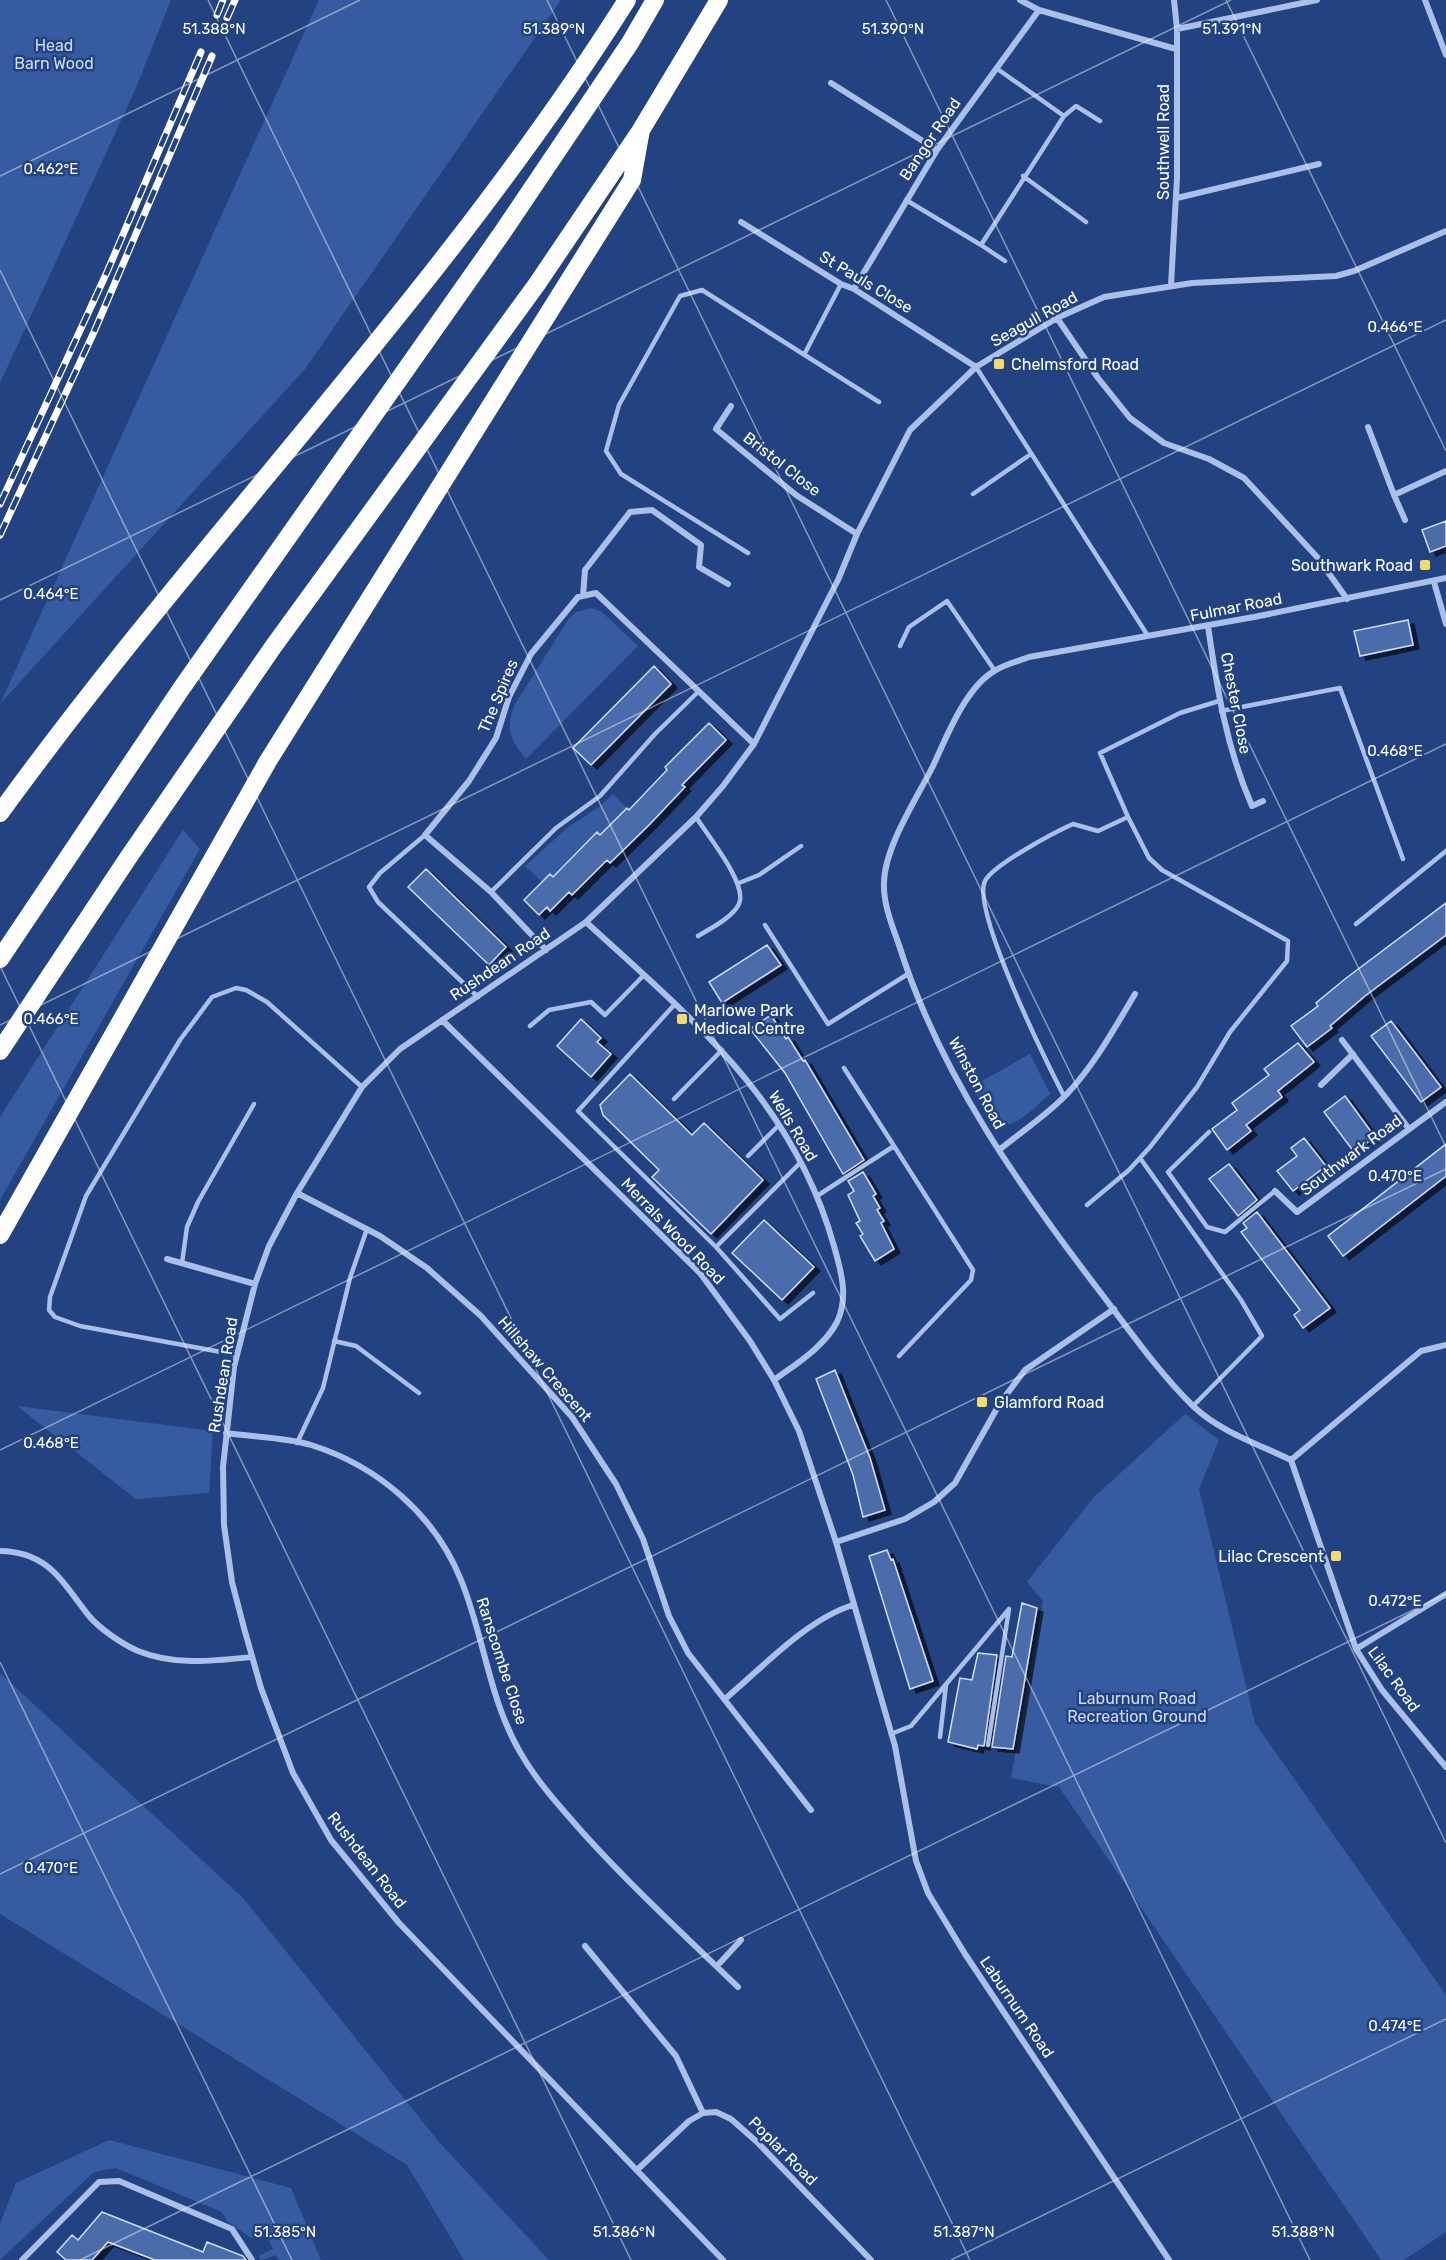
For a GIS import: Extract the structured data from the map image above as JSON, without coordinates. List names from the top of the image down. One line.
{"streets":{"street":["Bangor Road","Southwell Road","St Pauls Close","Seagull Road","Bristol Close","Fulmar Road","The Spires","Chester Close","Rushdean Road","Winston Road","Wells Road","Southwark Road","Merrals Wood Road","Hillshaw Crescent","Ranscombe Close","Lilac Road","Laburnum Road","Poplar Road"]},"crossings":[["Bangor Road","St Pauls Close"],["Southwell Road","Seagull Road"],["St Pauls Close","Seagull Road"],["Seagull Road","Bristol Close"],["Seagull Road","Rushdean Road"],["Fulmar Road","Chester Close"],["Fulmar Road","Winston Road"],["Rushdean Road","Wells Road"],["Rushdean Road","Merrals Wood Road"],["Rushdean Road","Hillshaw Crescent"],["Rushdean Road","Ranscombe Close"],["Winston Road","Lilac Road"],["Wells Road","Merrals Wood Road"],["Merrals Wood Road","Laburnum Road"]],"parks":["Head Barn Wood","Laburnum Road Recreation Ground"],"places":{"transit":["Chelmsford Road","Southwark Road","Marlowe Park Medical Centre","Glamford Road","Lilac Crescent"]},"coordinates":["51.388°N","51.389°N","51.390°N","51.391°N","0.462°E","0.466°E","0.464°E","0.468°E","0.470°E","0.472°E","0.474°E","51.385°N","51.386°N","51.387°N"]}
